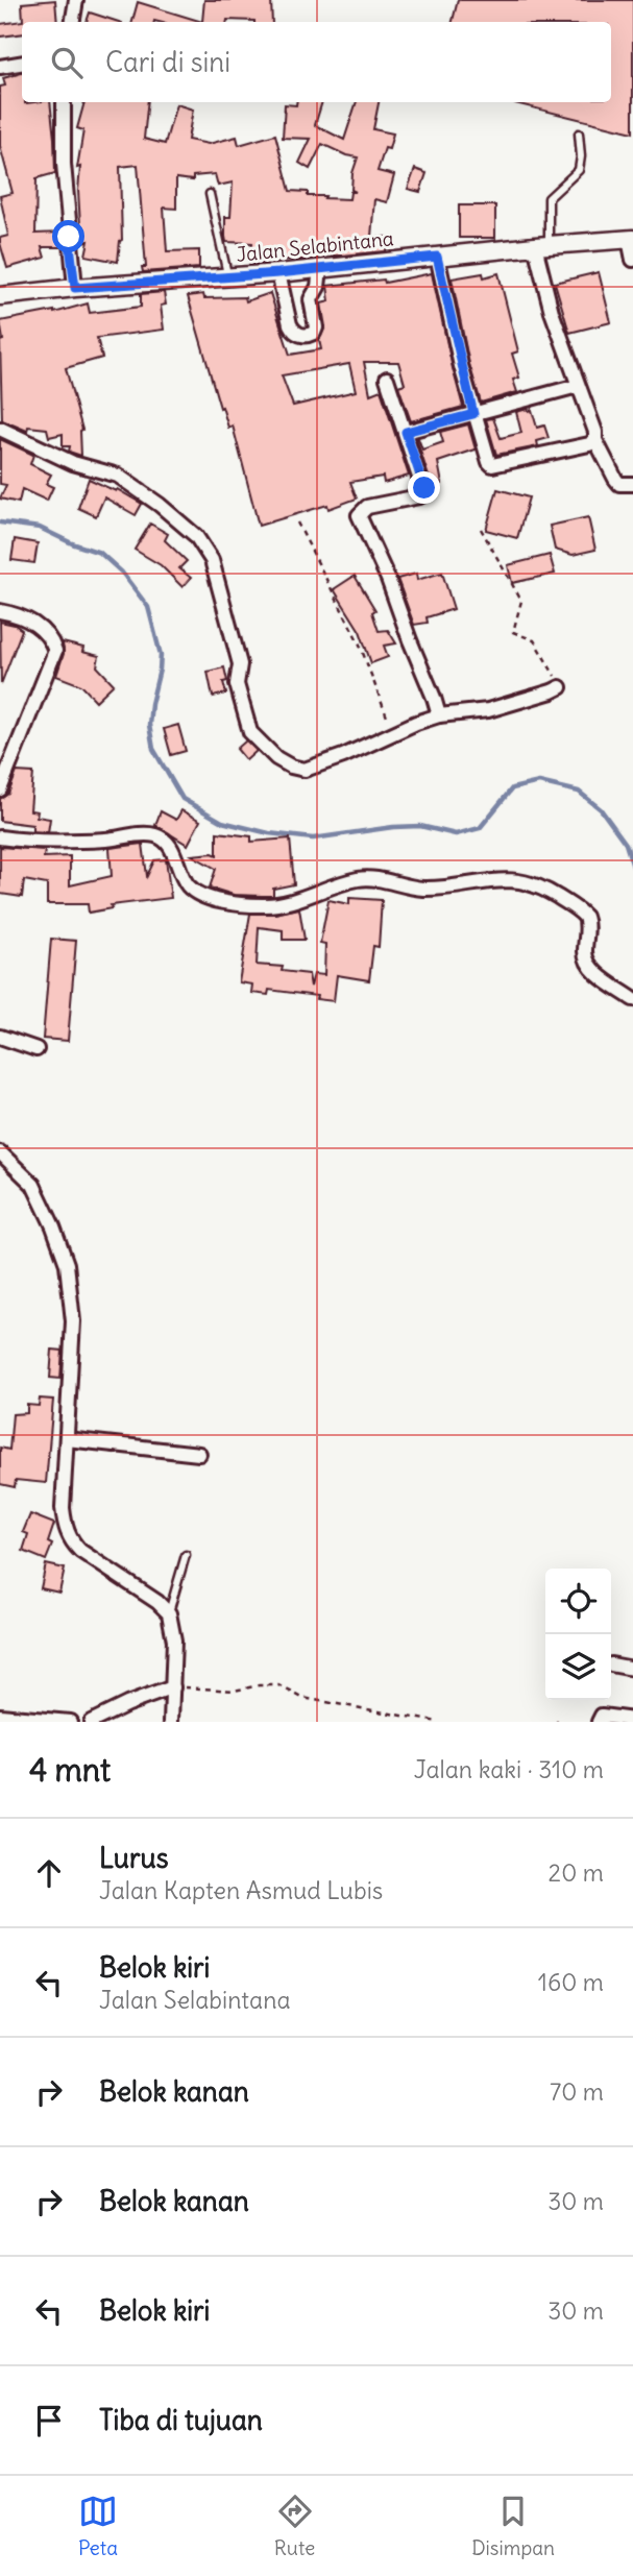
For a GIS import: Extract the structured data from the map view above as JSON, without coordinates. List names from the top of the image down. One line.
{"streets":{"street":["Jalan Selabintana"]},"page":{"search":"Cari di sini","heading":["4 mnt","Jalan kaki · 310 m"],"list":[["Lurus","Jalan Kapten Asmud Lubis","20 m"],["Belok kiri","Jalan Selabintana","160 m"],["Belok kanan","70 m"],["Belok kanan","30 m"],["Belok kiri","30 m"],"Tiba di tujuan"],"nav":["Peta","Rute","Disimpan"]}}
